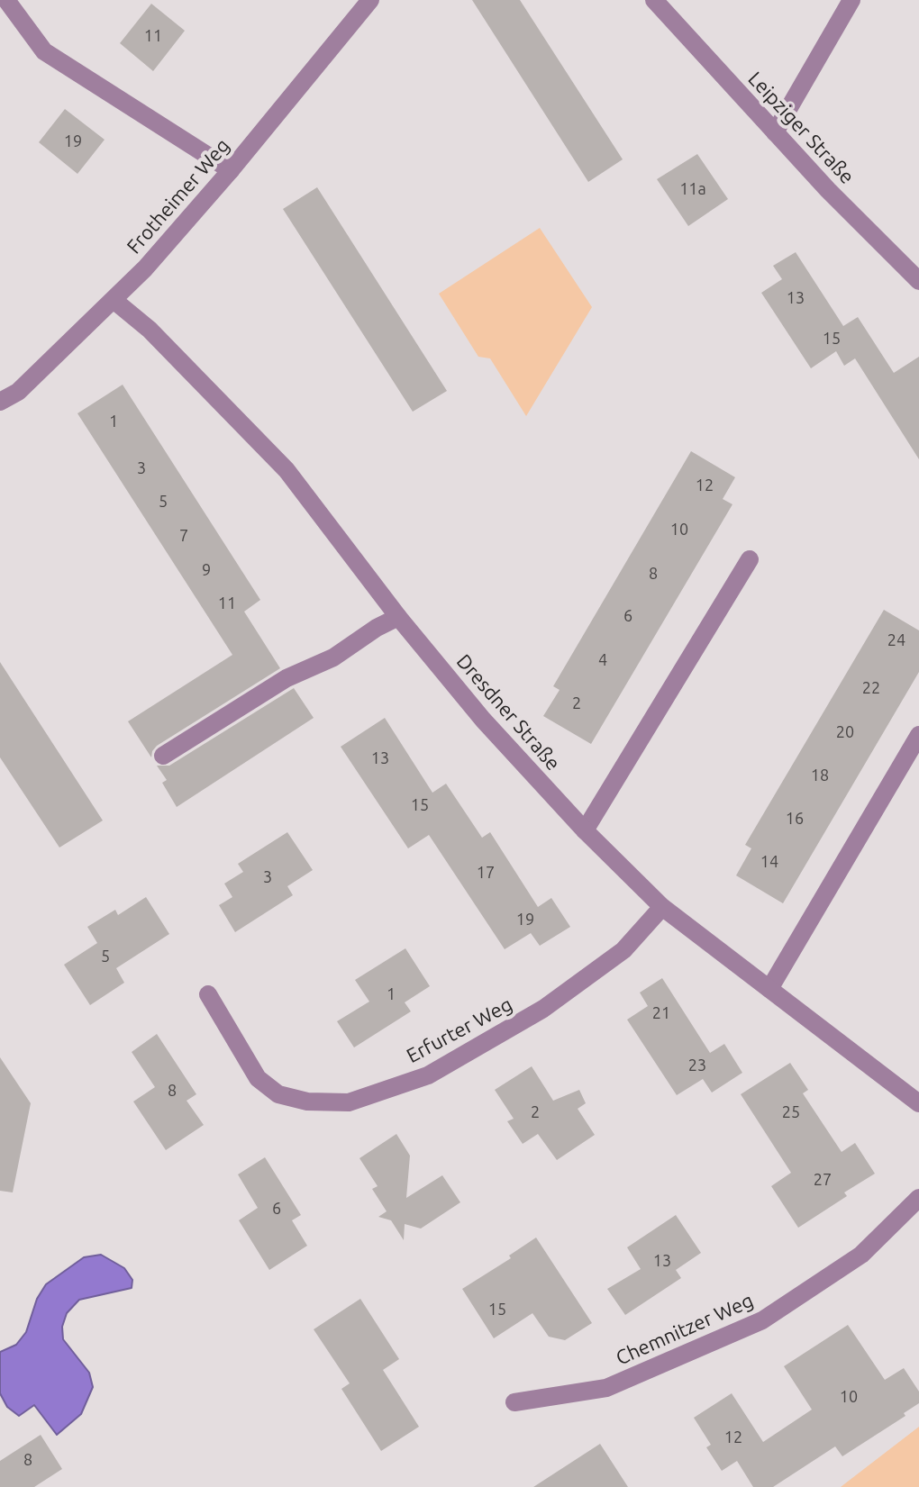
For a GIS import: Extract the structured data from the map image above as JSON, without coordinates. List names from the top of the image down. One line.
{"streets":{"street":["Leipziger Straße","Frotheimer Weg","Dresdner Straße","Erfurter Weg","Chemnitzer Weg"]},"crossings":[["Frotheimer Weg","Dresdner Straße"],["Dresdner Straße","Erfurter Weg"]],"house_numbers":["11","19","11a","13","15","1","3","12","5","10","7","9","8","11","6","24","4","22","2","20","13","18","15","16","14","17","3","19","5","1","21","23","8","2","25","27","6","13","15","10","12","8"]}
